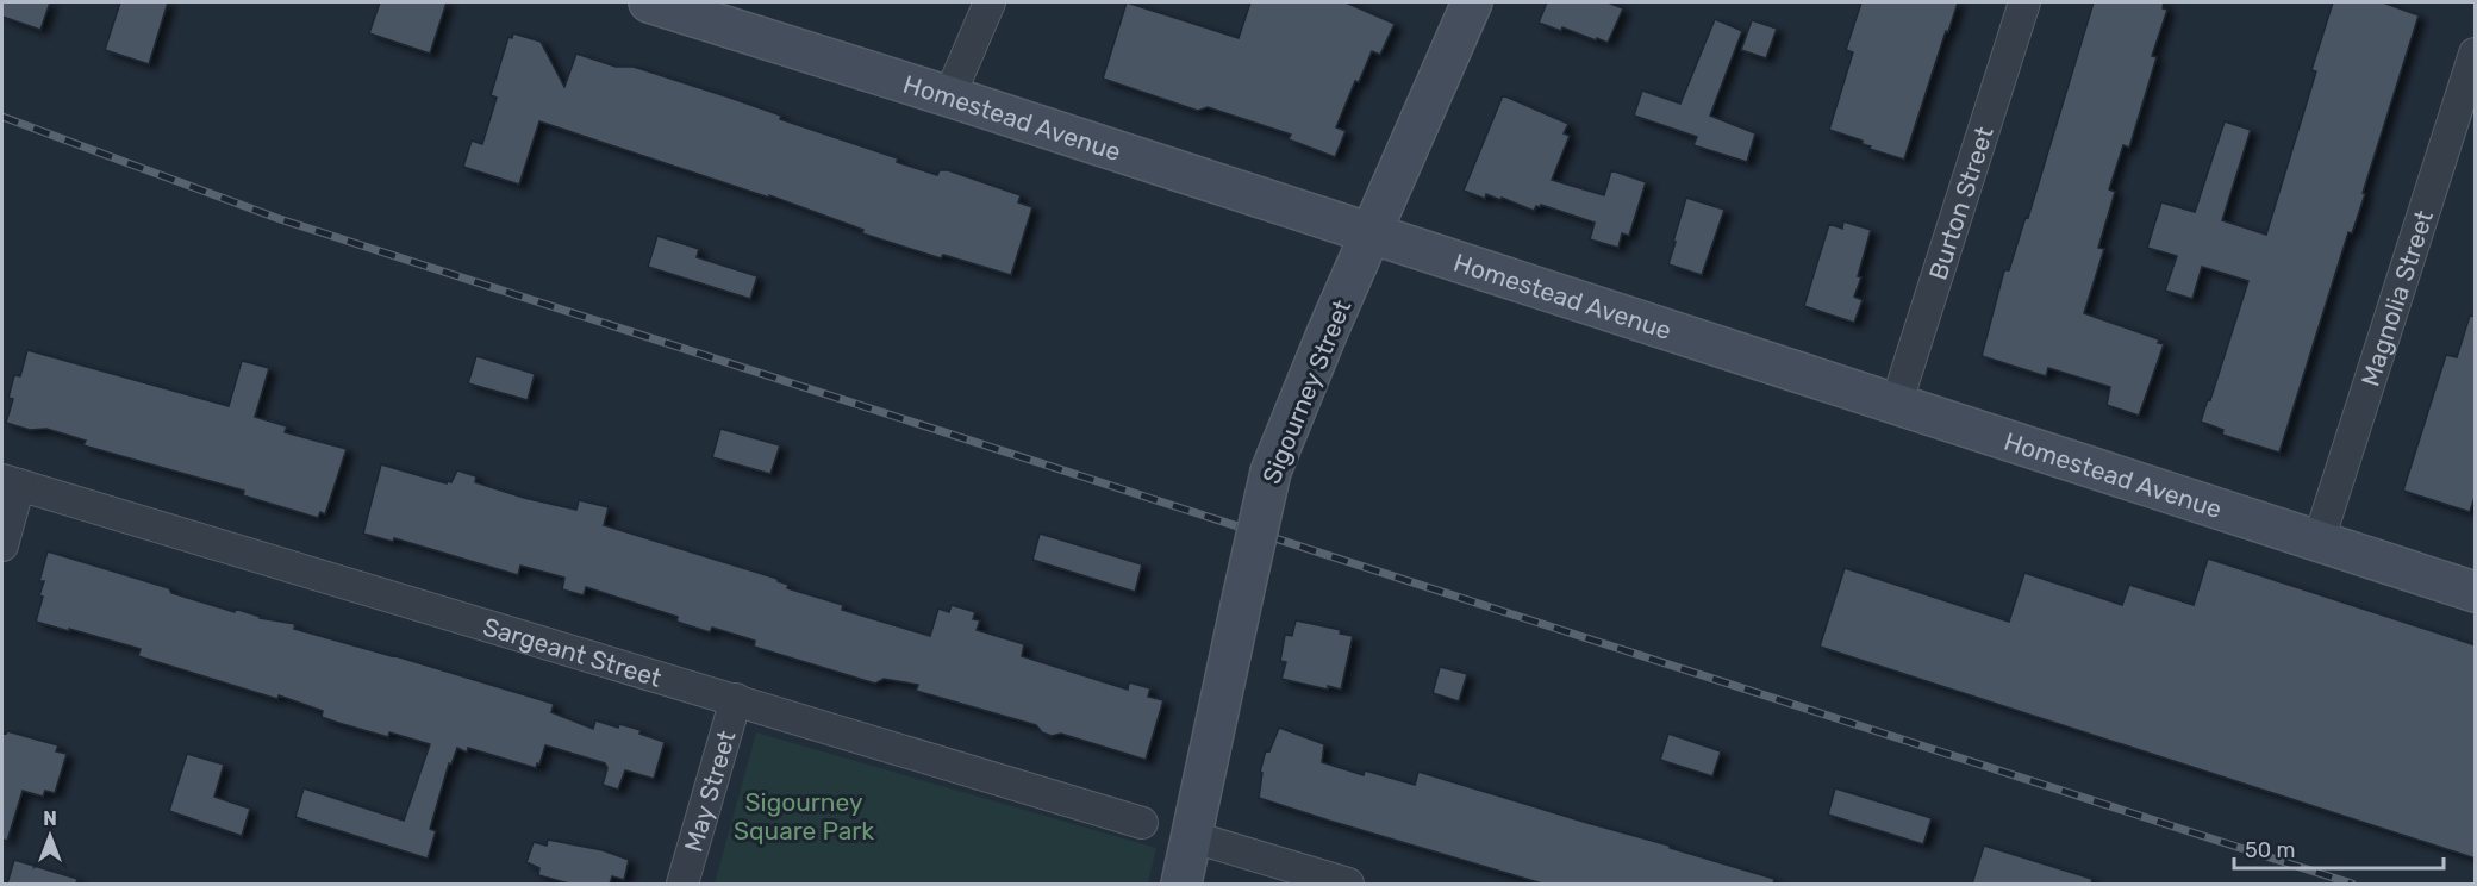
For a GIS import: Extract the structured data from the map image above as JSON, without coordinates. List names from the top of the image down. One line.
{"streets":{"main road":["Homestead Avenue","Sigourney Street"],"street":["Burton Street","Magnolia Street","Sargeant Street","May Street"]},"crossings":[["Homestead Avenue","Burton Street"],["Homestead Avenue","Magnolia Street"],["Homestead Avenue","Sigourney Street"],["Sargeant Street","May Street"]],"parks":["Sigourney Square Park"],"scale_bar":"50 m","north":"top"}
